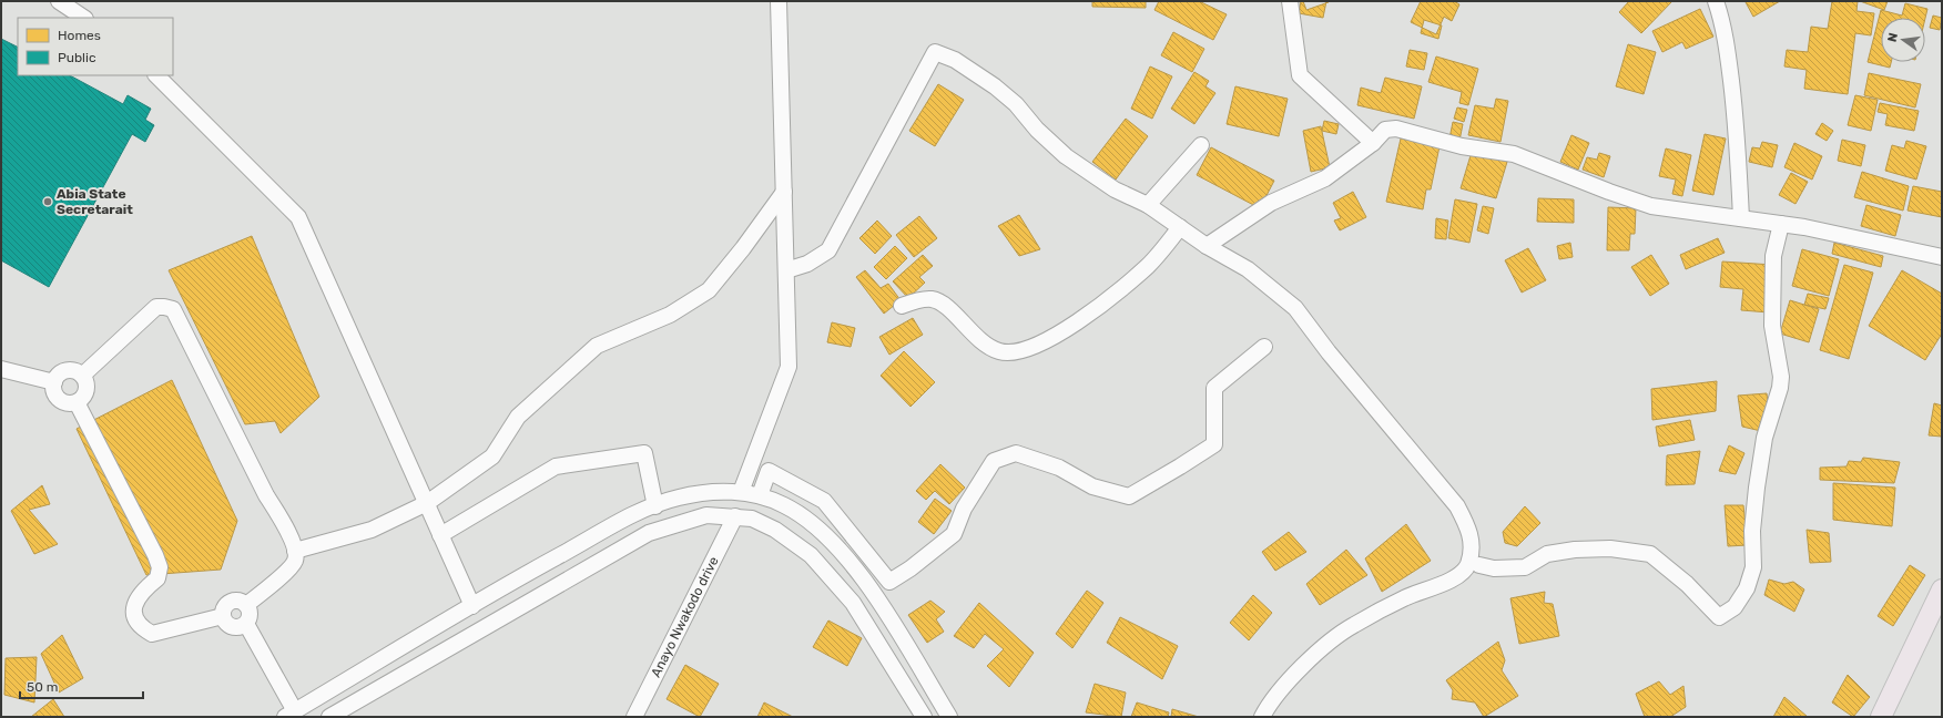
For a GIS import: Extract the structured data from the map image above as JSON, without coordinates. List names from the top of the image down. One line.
{"streets":{"street":["Anayo Nwakodo drive"]},"places":["Abia State Secretarait"],"legend":["Homes","Public"],"scale_bar":"50 m","north":"left"}
